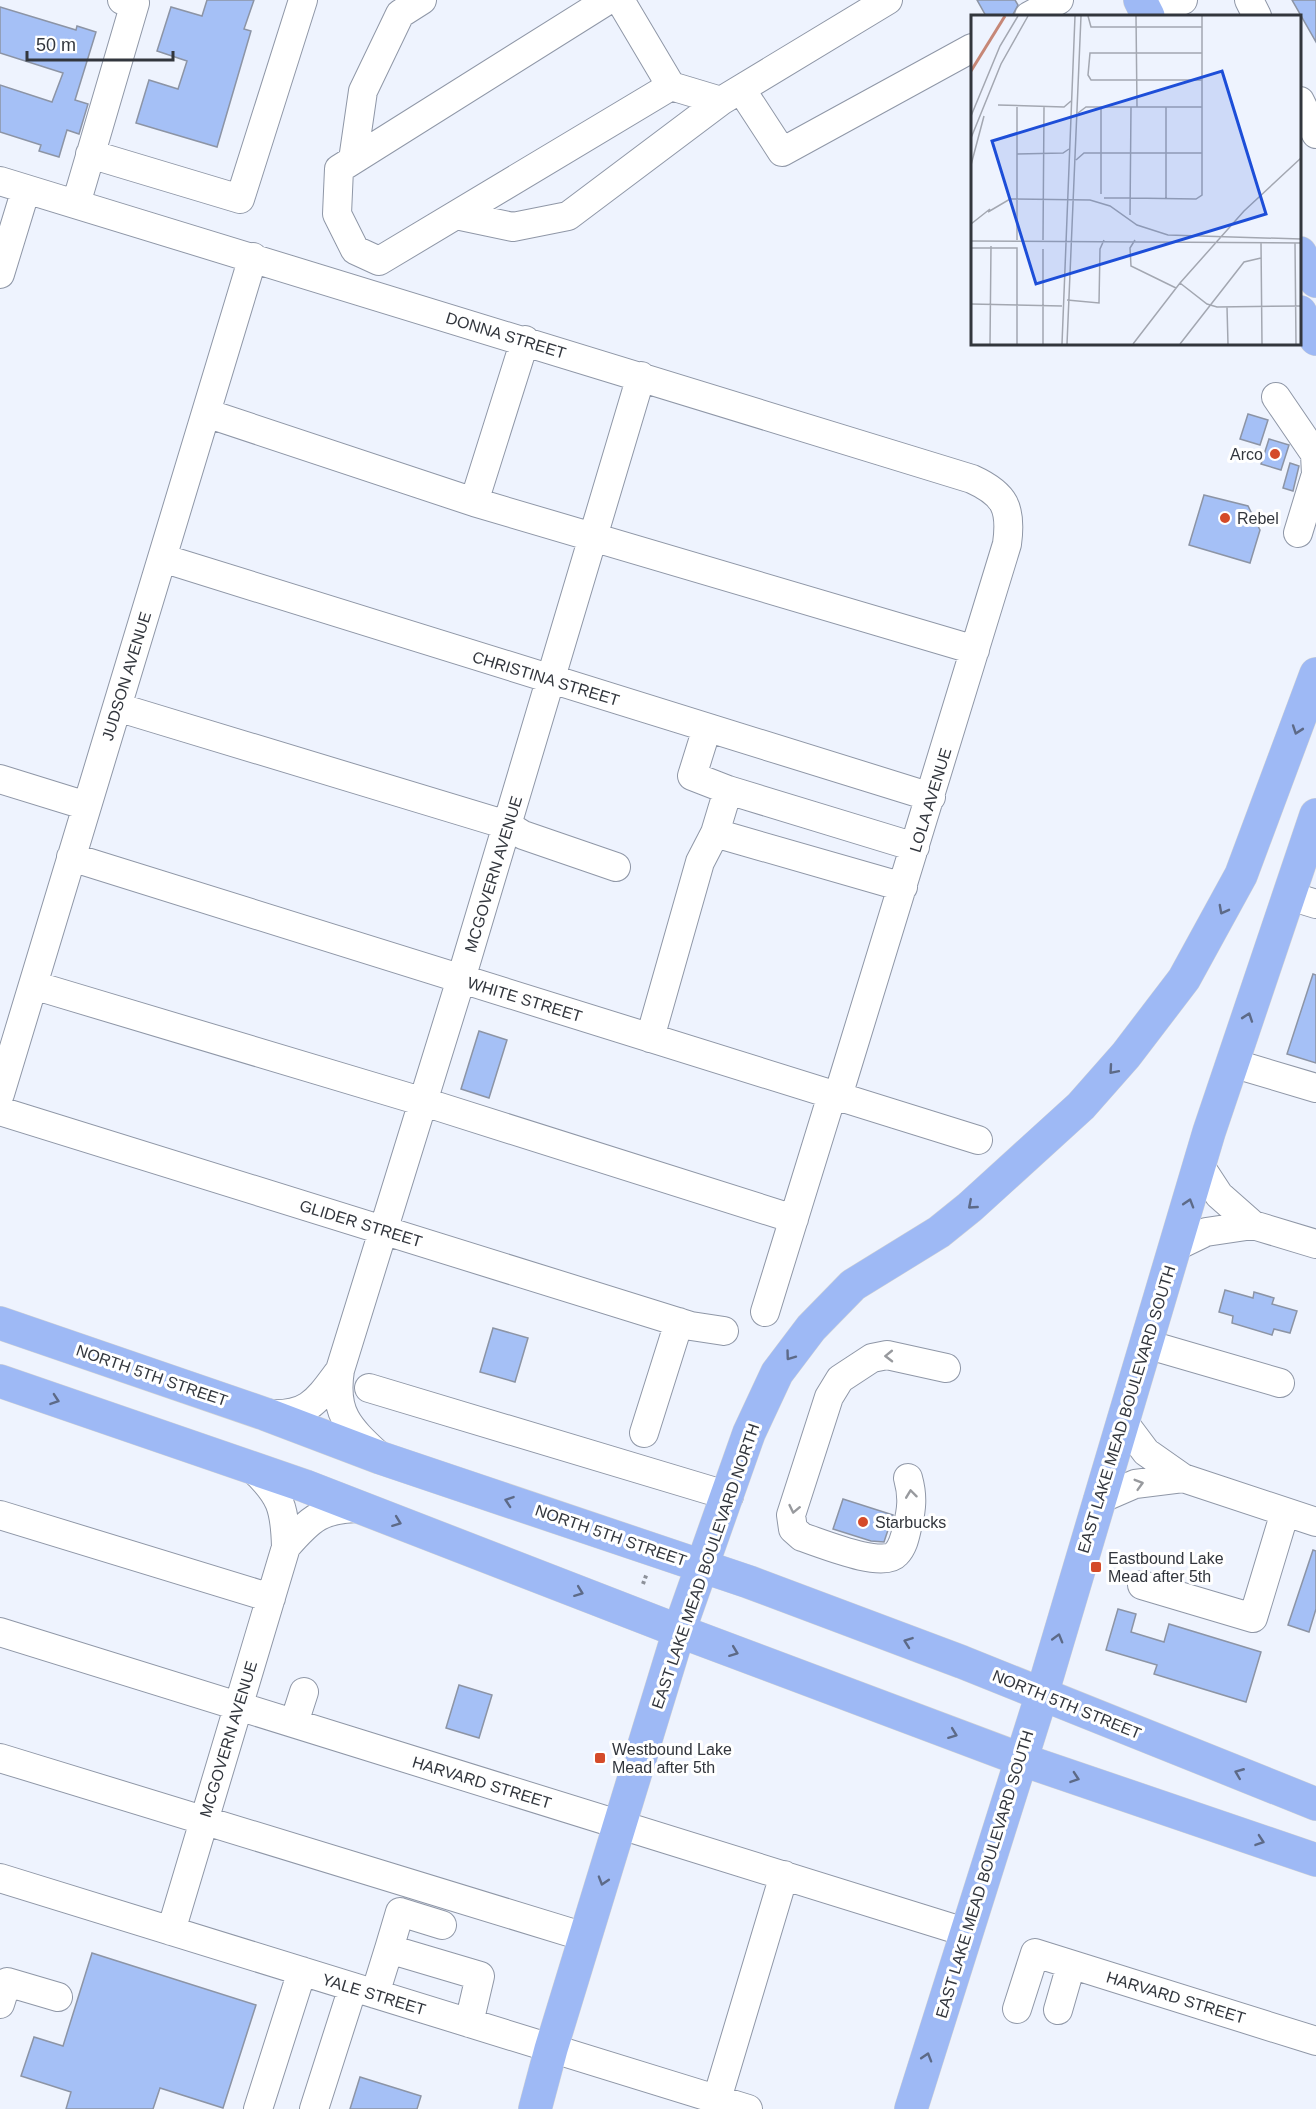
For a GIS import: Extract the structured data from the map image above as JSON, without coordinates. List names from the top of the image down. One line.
{"streets":{"main road":["NORTH 5TH STREET","EAST LAKE MEAD BOULEVARD SOUTH","EAST LAKE MEAD BOULEVARD NORTH"],"street":["DONNA STREET","JUDSON AVENUE","CHRISTINA STREET","LOLA AVENUE","MCGOVERN AVENUE","WHITE STREET","GLIDER STREET","HARVARD STREET","YALE STREET"]},"crossings":[["DONNA STREET","JUDSON AVENUE"],["DONNA STREET","LOLA AVENUE"],["DONNA STREET","MCGOVERN AVENUE"],["JUDSON AVENUE","CHRISTINA STREET"],["JUDSON AVENUE","WHITE STREET"],["CHRISTINA STREET","LOLA AVENUE"],["CHRISTINA STREET","MCGOVERN AVENUE"],["LOLA AVENUE","WHITE STREET"],["MCGOVERN AVENUE","WHITE STREET"],["MCGOVERN AVENUE","GLIDER STREET"],["MCGOVERN AVENUE","NORTH 5TH STREET"],["MCGOVERN AVENUE","HARVARD STREET"],["MCGOVERN AVENUE","YALE STREET"],["NORTH 5TH STREET","EAST LAKE MEAD BOULEVARD SOUTH"],["NORTH 5TH STREET","EAST LAKE MEAD BOULEVARD NORTH"],["EAST LAKE MEAD BOULEVARD SOUTH","HARVARD STREET"],["EAST LAKE MEAD BOULEVARD NORTH","HARVARD STREET"],["EAST LAKE MEAD BOULEVARD NORTH","YALE STREET"]],"one_way":["EAST LAKE MEAD BOULEVARD SOUTH","EAST LAKE MEAD BOULEVARD NORTH"],"places":{"other":["Arco","Rebel","Starbucks"],"transit":["Eastbound Lake Mead after 5th","Westbound Lake Mead after 5th"]},"scale_bar":"50 m"}
